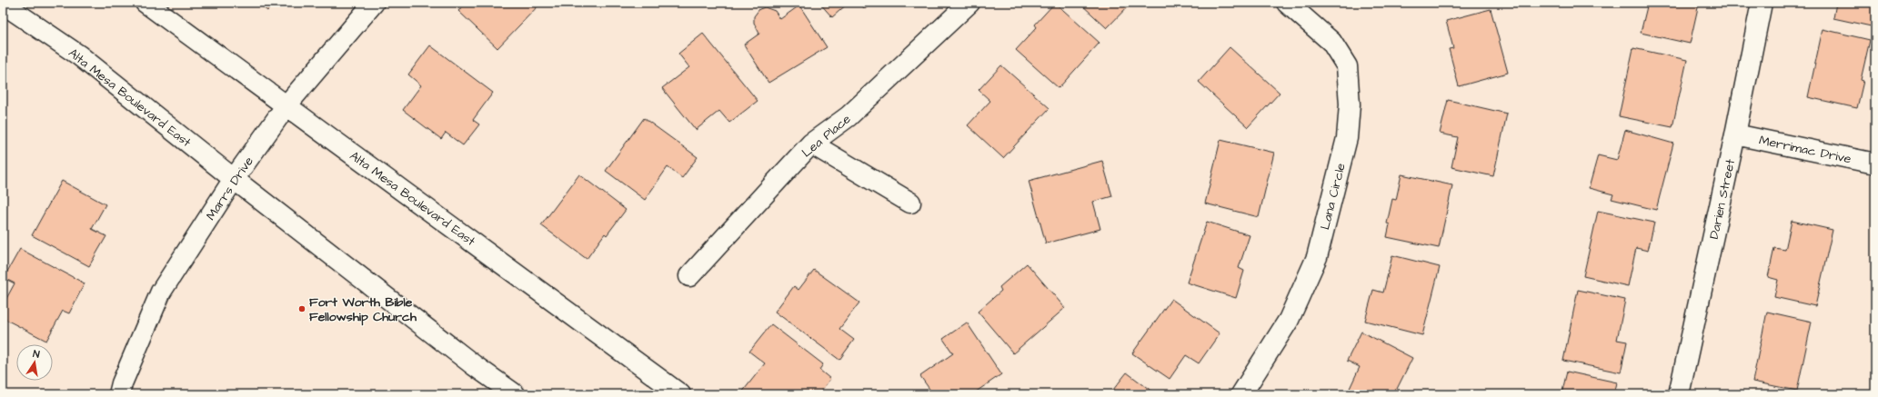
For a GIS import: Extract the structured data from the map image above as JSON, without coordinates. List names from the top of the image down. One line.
{"streets":{"street":["Alta Mesa Boulevard East","Lea Place","Merrimac Drive","Marrs Drive","Lana Circle","Darien Street"]},"crossings":[["Alta Mesa Boulevard East","Marrs Drive"],["Merrimac Drive","Darien Street"]],"places":["Fort Worth Bible Fellowship Church"],"north":"top"}
